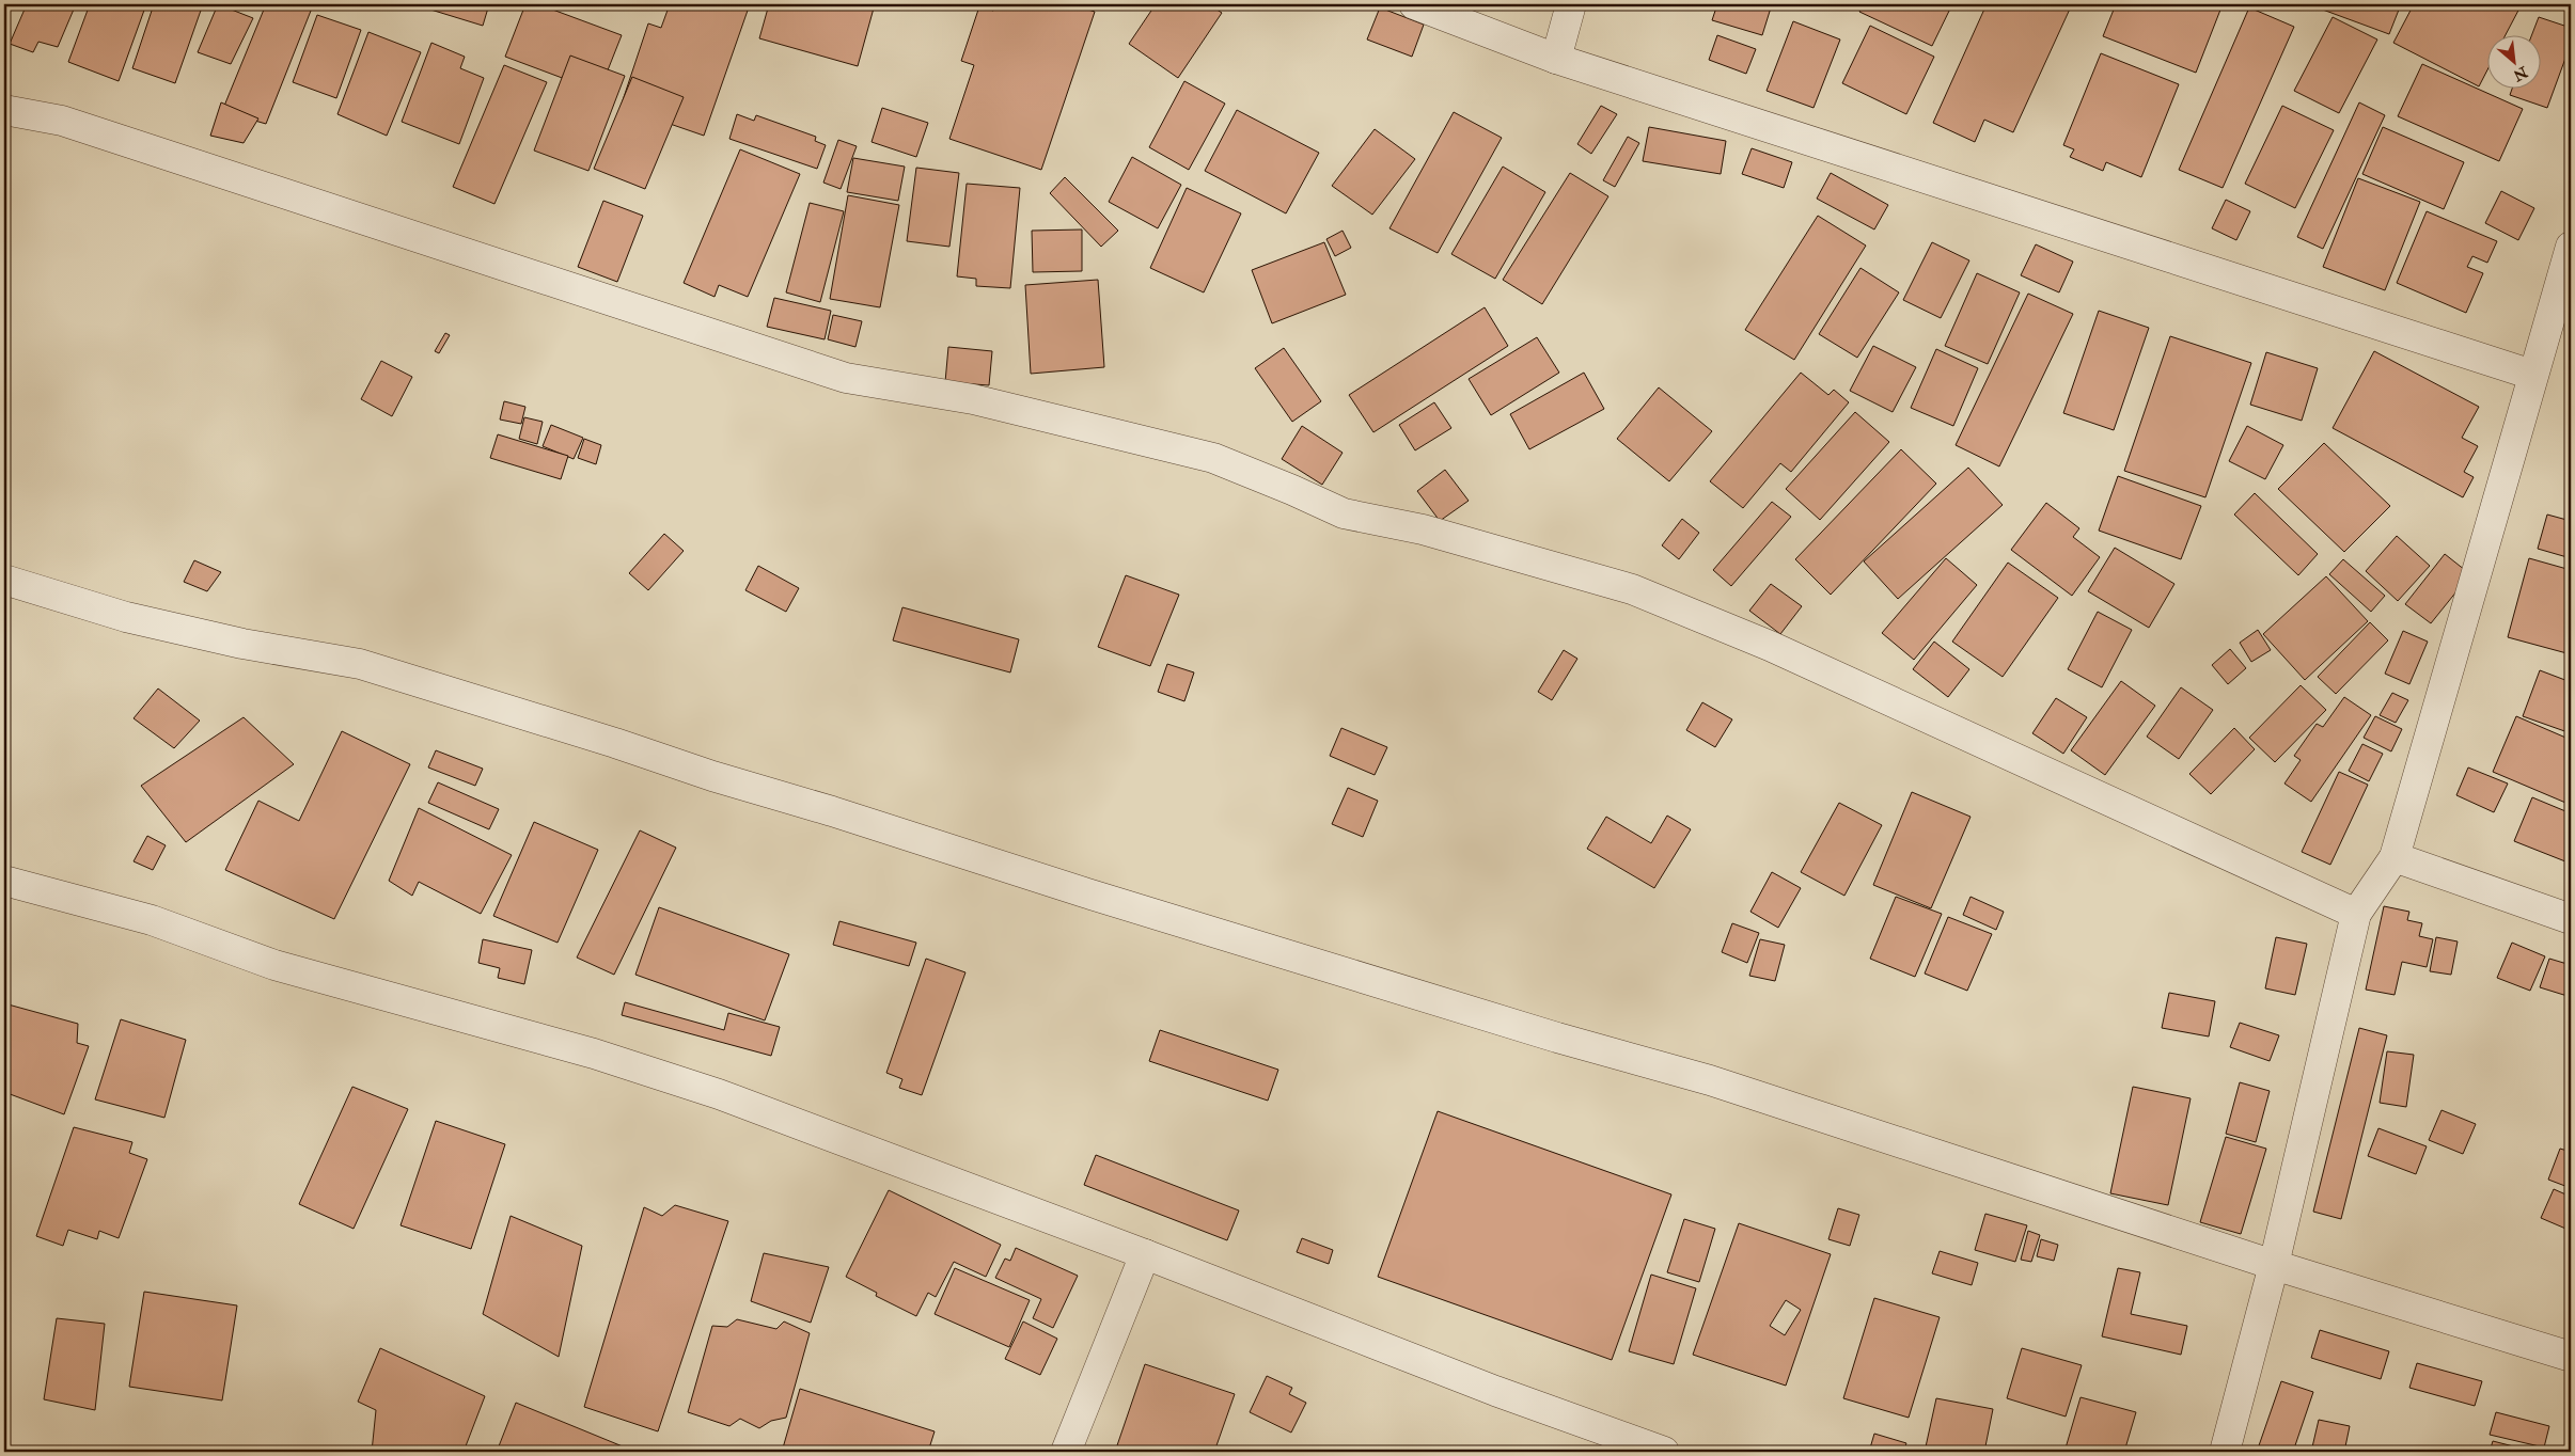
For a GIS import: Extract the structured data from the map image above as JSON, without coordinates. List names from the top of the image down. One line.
{"north":"bottom right"}
